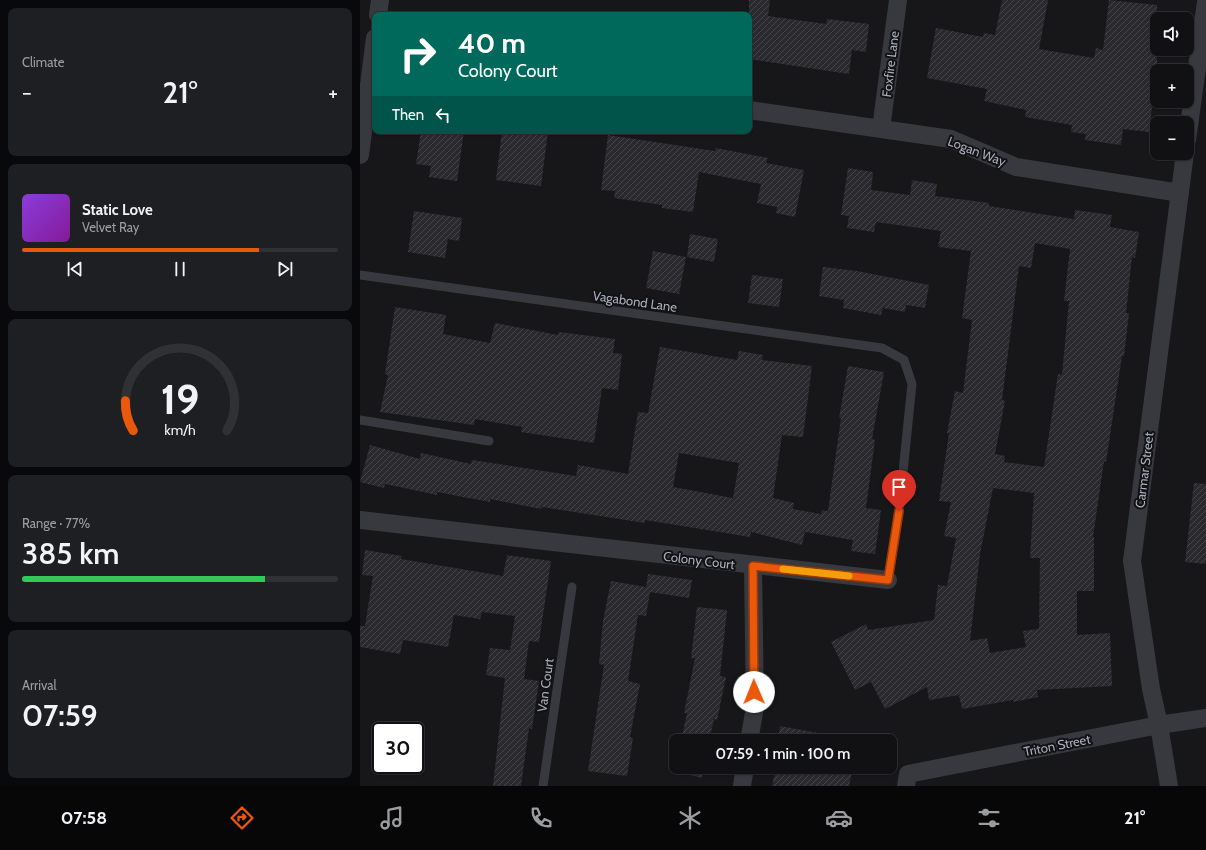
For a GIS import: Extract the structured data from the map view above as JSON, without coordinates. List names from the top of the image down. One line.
{"streets":{"street":["Foxfire Lane","Logan Way","Carmar Street","Colony Court","Triton Street"],"lane":["Vagabond Lane","Van Court"]},"crossings":[["Foxfire Lane","Logan Way"],["Logan Way","Carmar Street"],["Vagabond Lane","Colony Court"],["Carmar Street","Triton Street"]],"page":{"tile":["Climate",["Range · 77%","385 km"],["Arrival","07:59"]],"map_buttons":["+","−"],"turn":["40 m","Colony Court"],"heat":["−","21°","+"],"then":"Then","song":["Static Love","Velvet Ray"],"limit":"30","trip":"07:59 · 1 min · 100 m","tabs":["07:58","21°"],"gauge":["19","km/h"]}}
